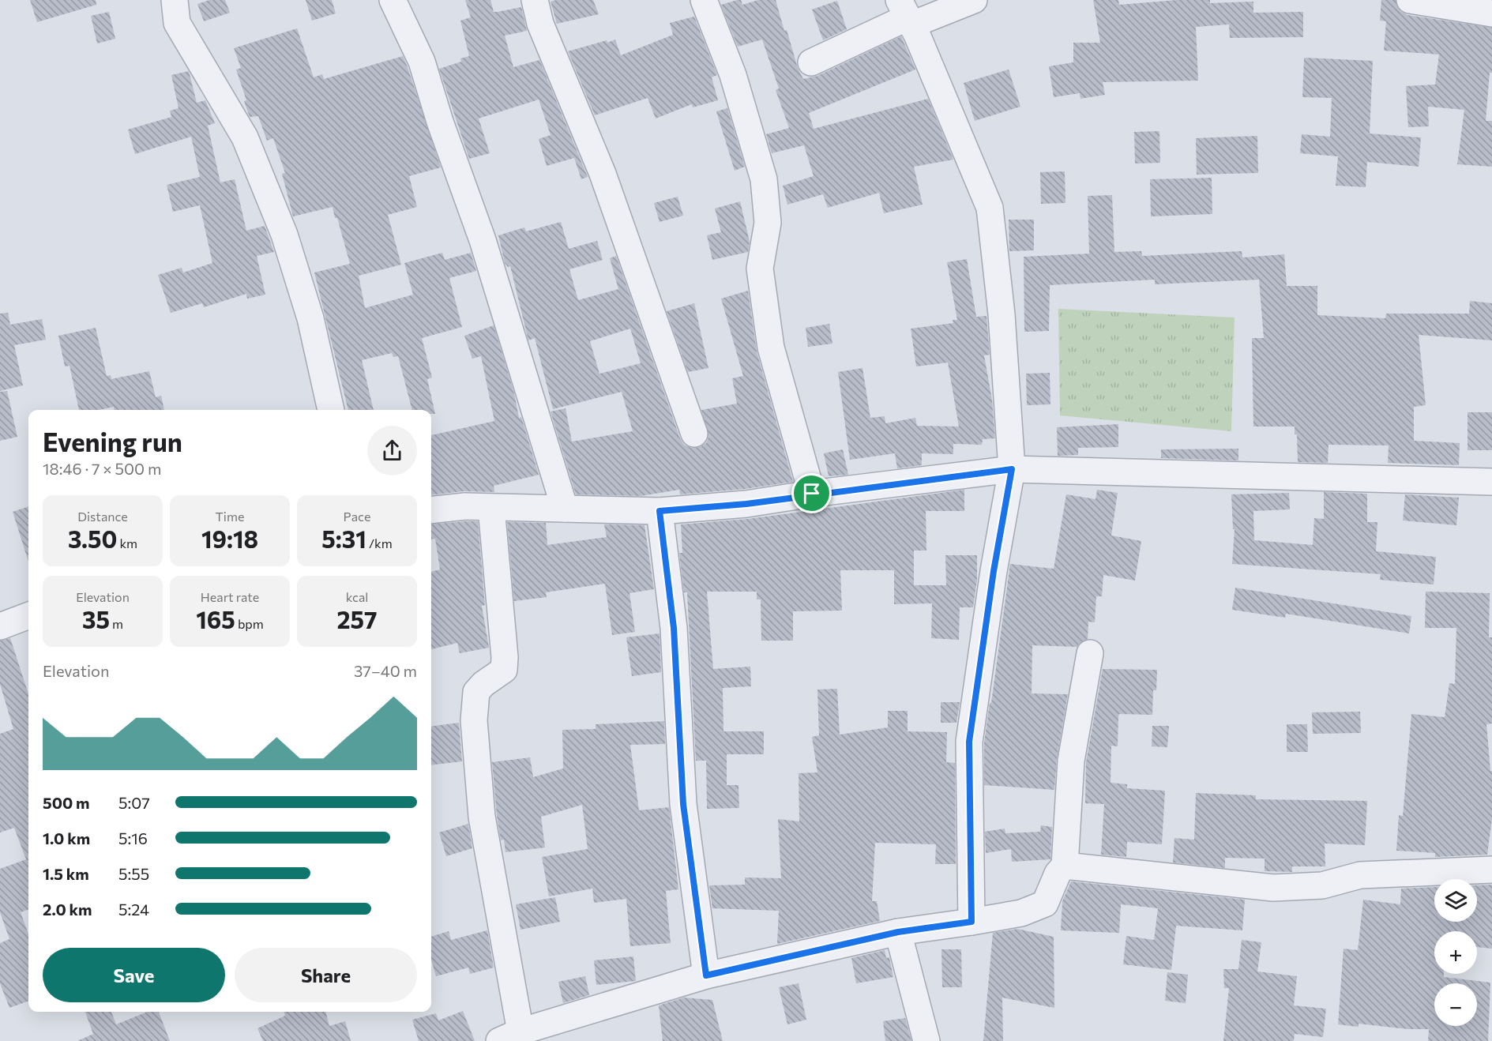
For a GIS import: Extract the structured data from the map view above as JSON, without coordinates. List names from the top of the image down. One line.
{"page":{"heading":["Evening run","18:46 · 7 × 500 m"],"stats":[["Distance","3.50 km"],["Time","19:18"],["Pace","5:31 /km"],["Elevation","35 m"],["Heart rate","165 bpm"],["kcal","257"]],"chart":["Elevation","37–40 m"],"list":[{"name":"500 m","note":"5:07"},{"name":"1.0 km","note":"5:16"},{"name":"1.5 km","note":"5:55"},{"name":"2.0 km","note":"5:24"}],"map_buttons":["+","−"],"buttons":["Save","Share"]}}
